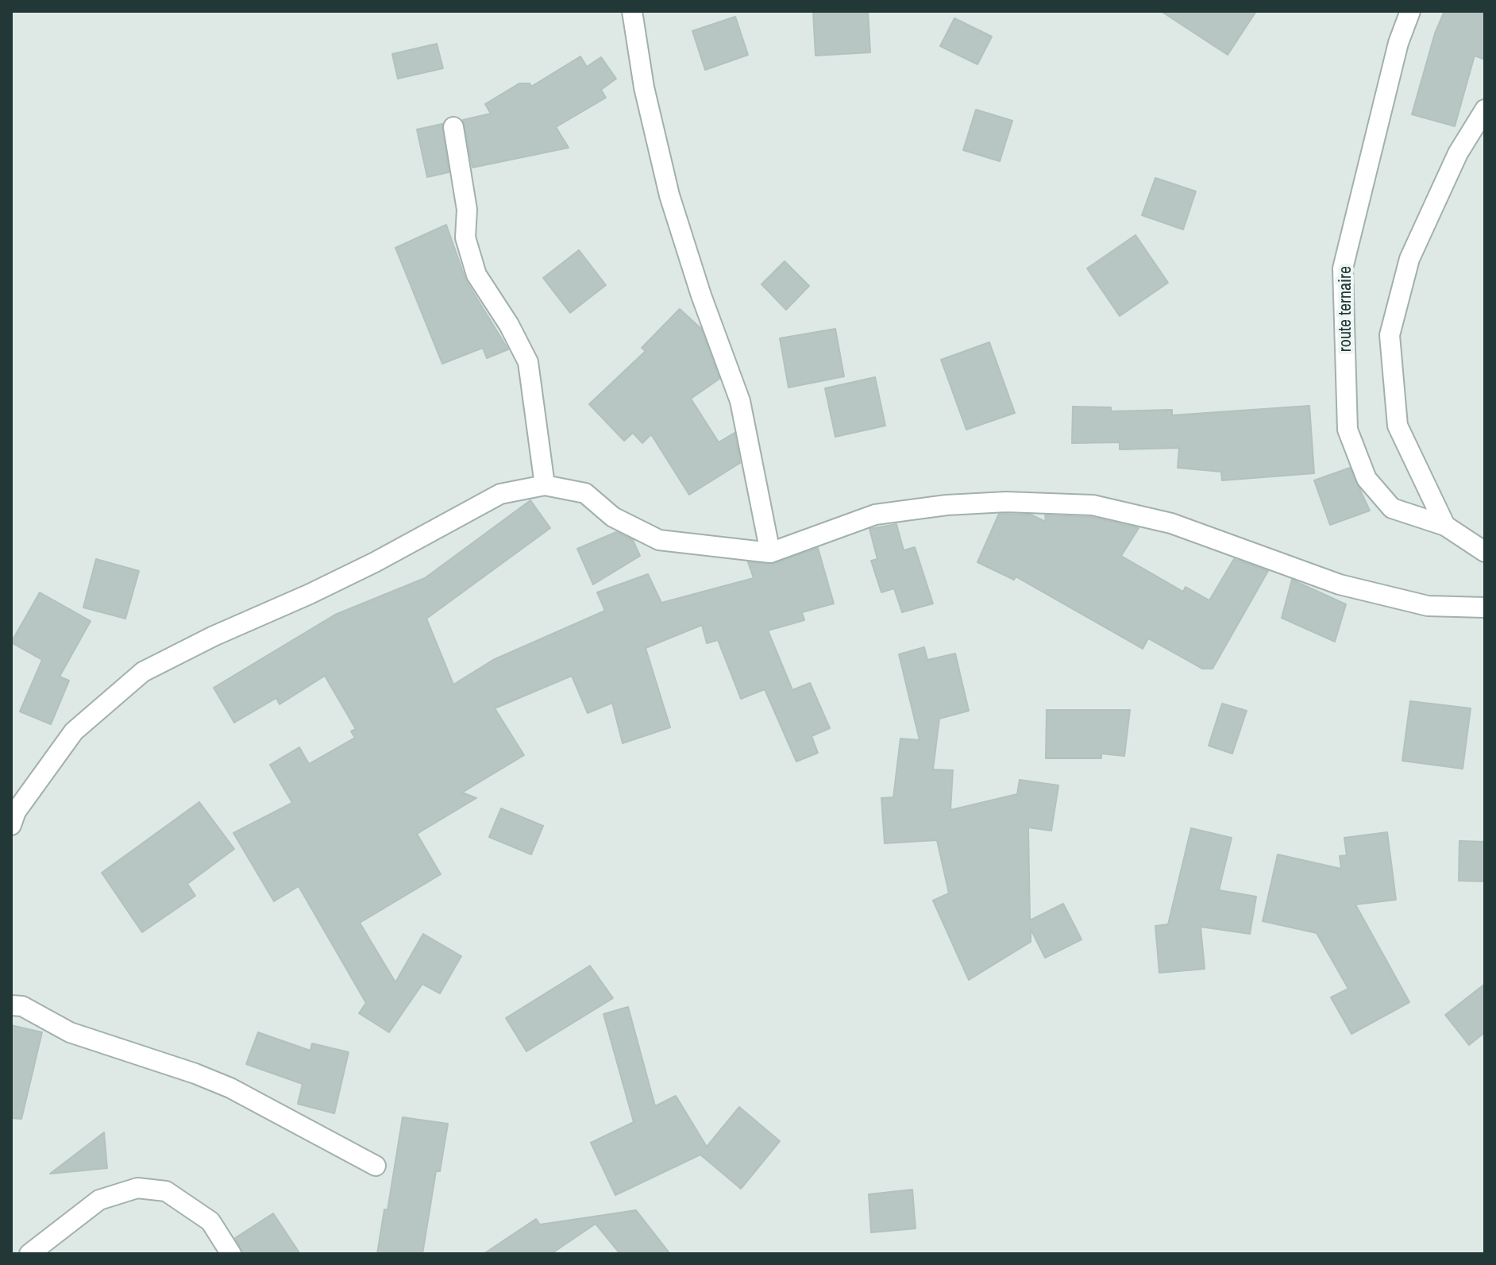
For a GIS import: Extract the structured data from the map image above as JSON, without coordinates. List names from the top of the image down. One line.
{"streets":{"street":["route ternaire"]}}
